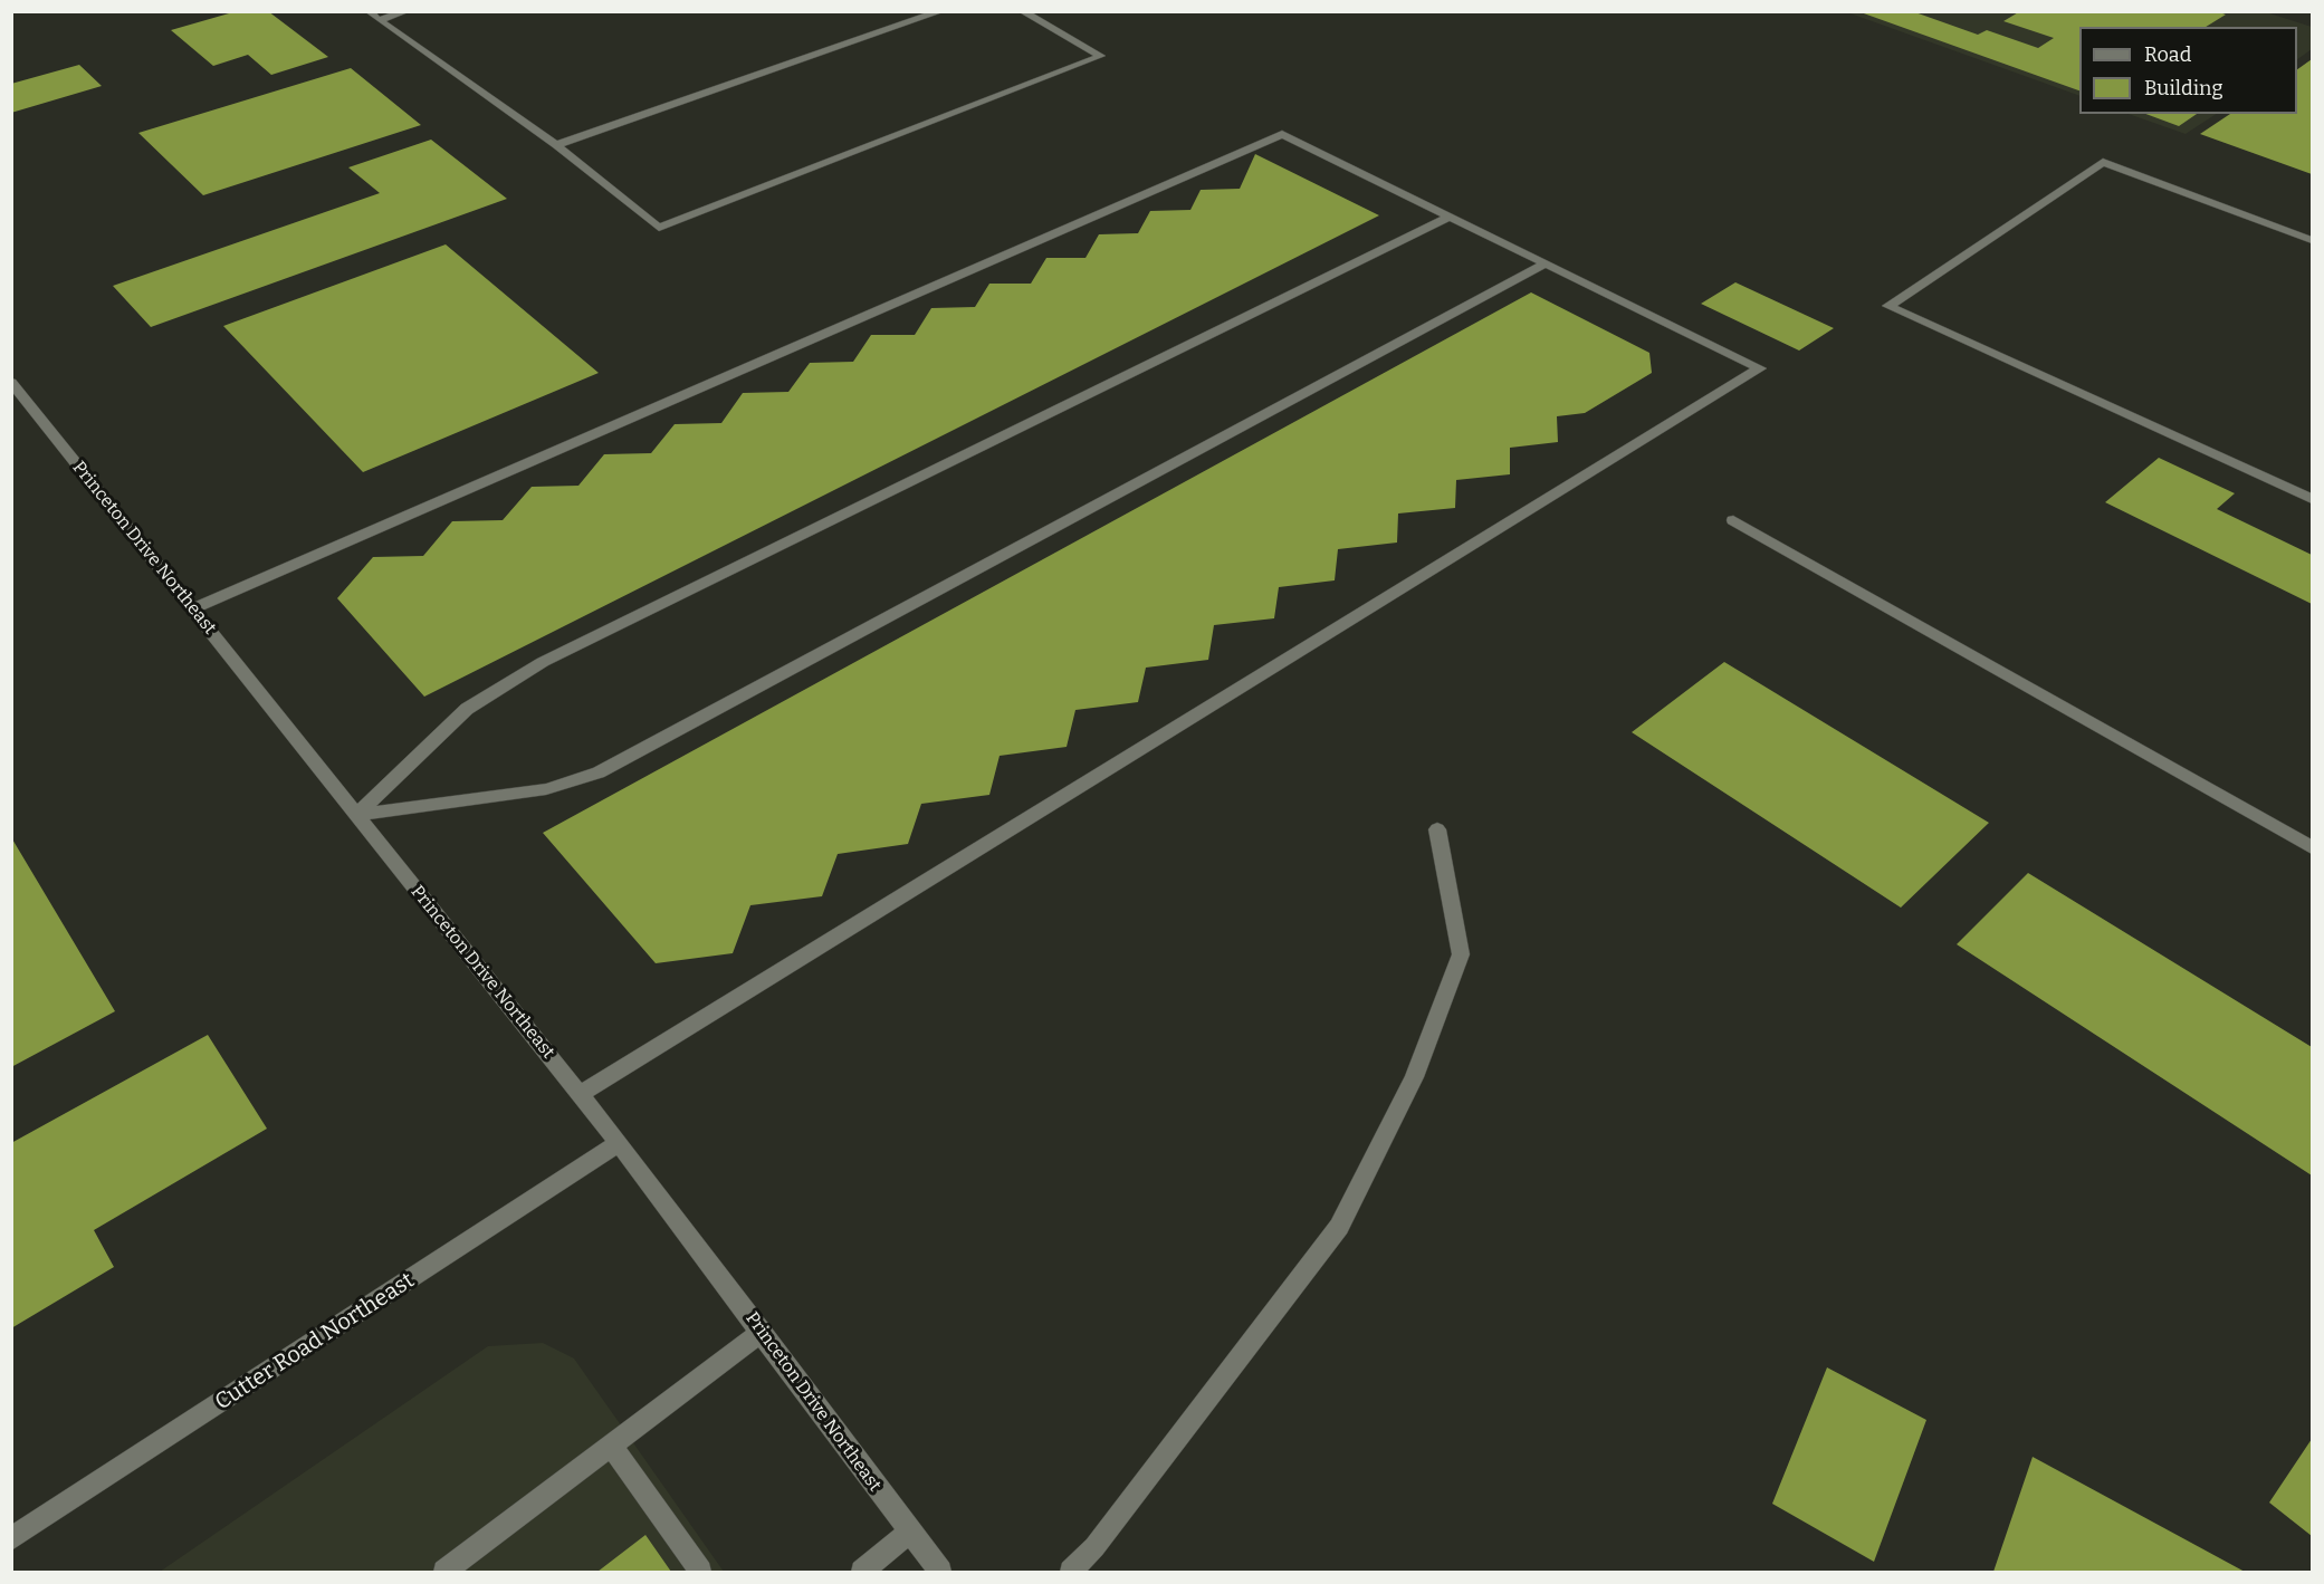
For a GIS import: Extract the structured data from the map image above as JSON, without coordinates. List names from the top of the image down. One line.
{"streets":{"street":["Princeton Drive Northeast","Cutter Road Northeast"]},"crossings":[["Princeton Drive Northeast","Cutter Road Northeast"]],"legend":["Road","Building"]}
